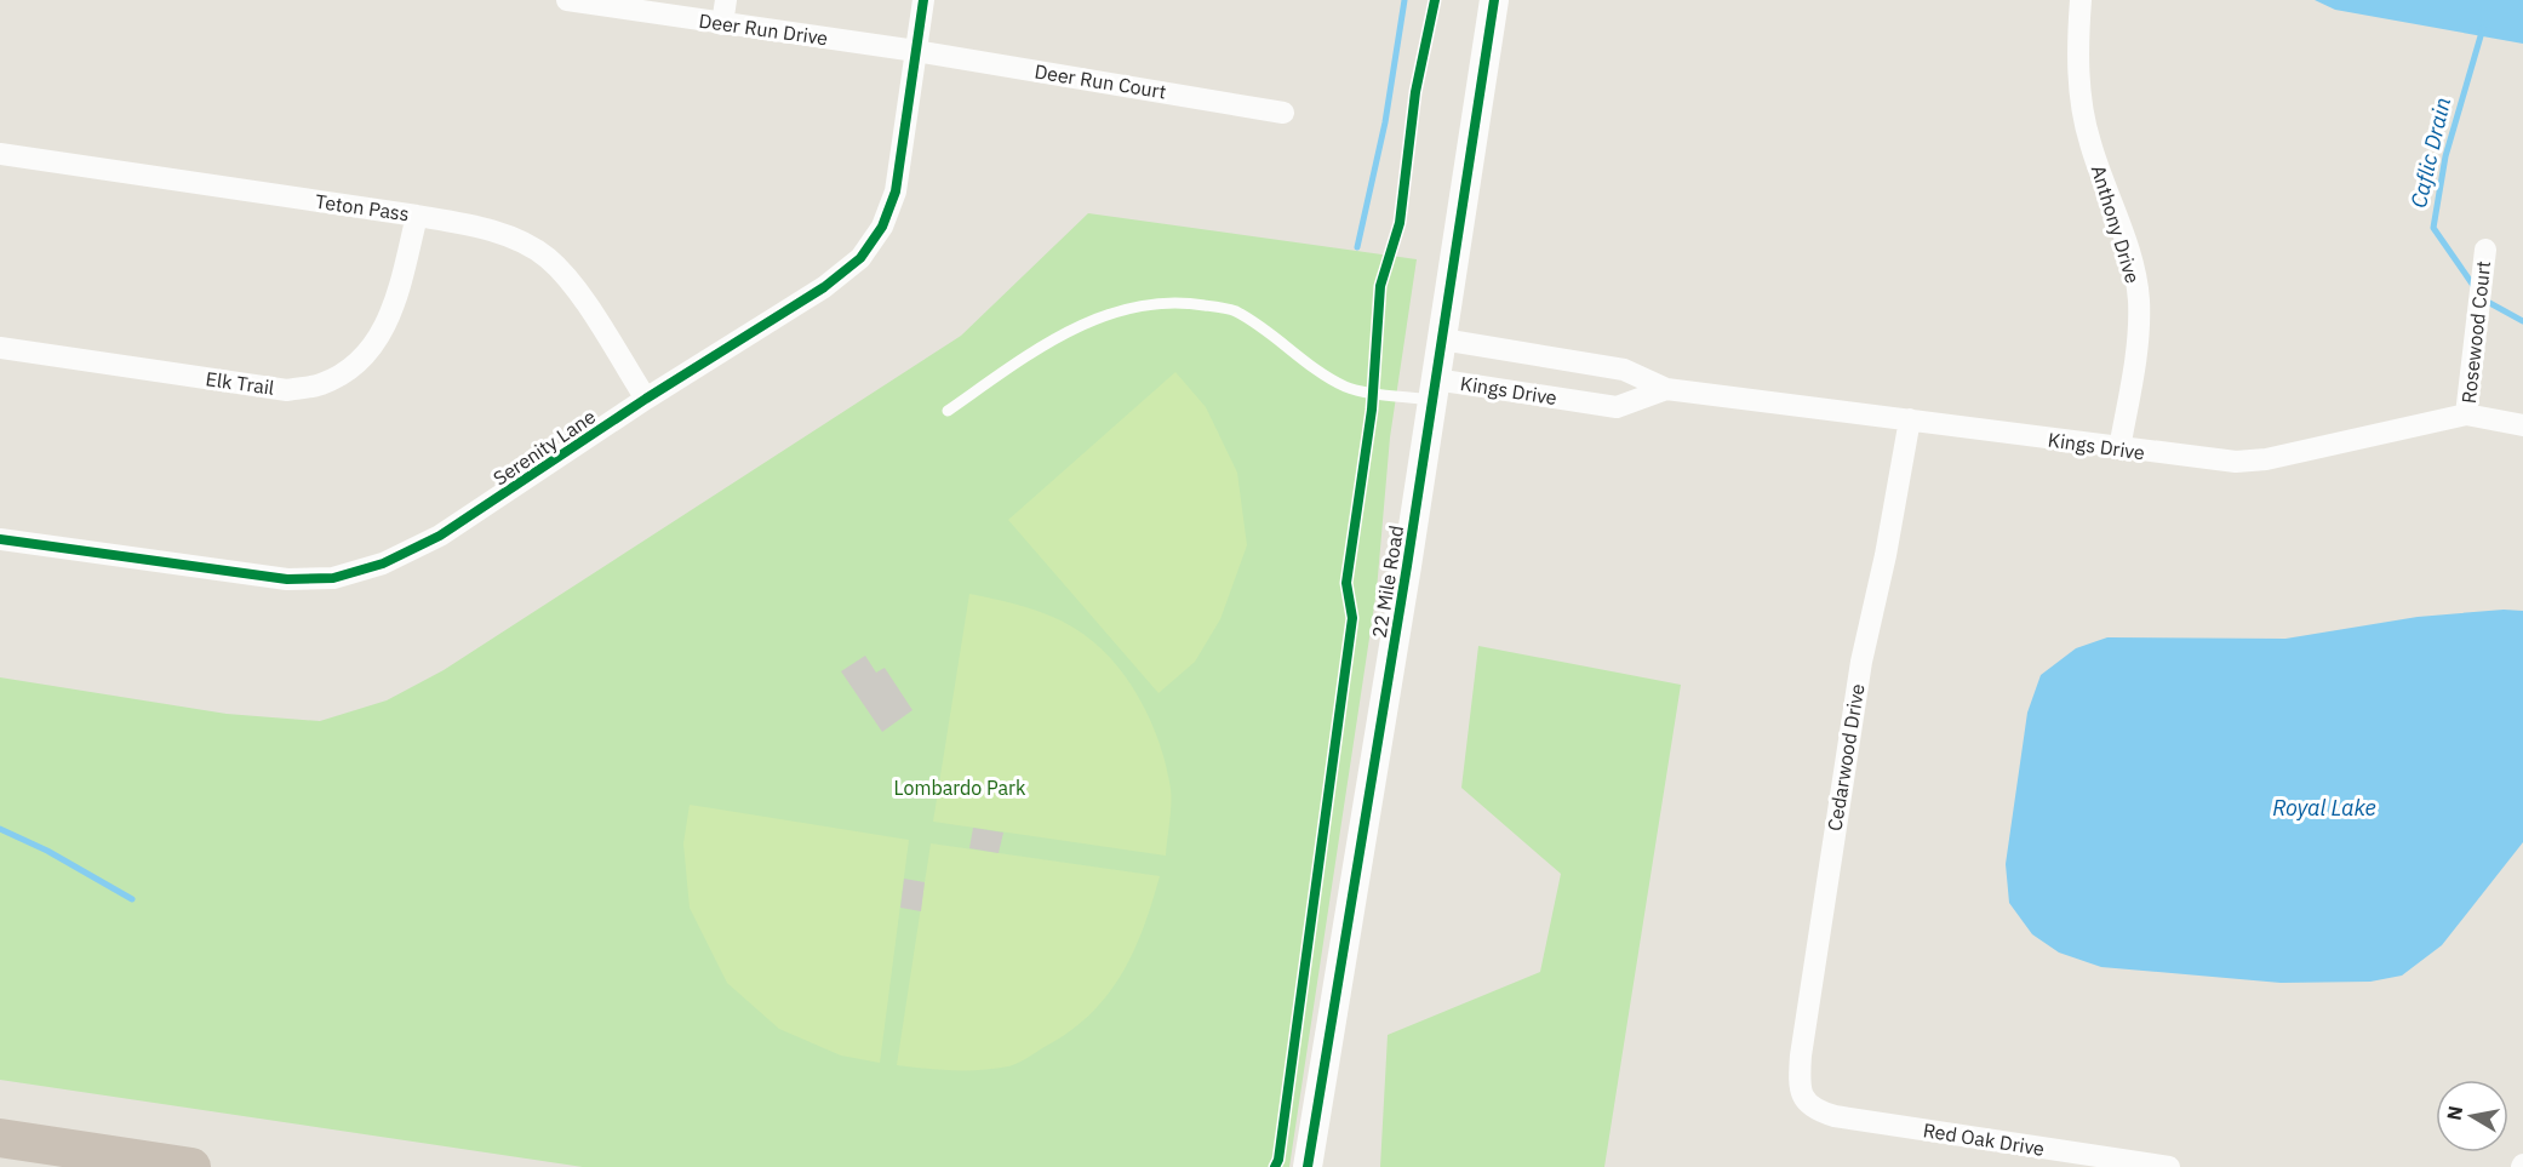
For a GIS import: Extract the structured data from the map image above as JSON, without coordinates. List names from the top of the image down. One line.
{"streets":{"street":["Deer Run Drive","Deer Run Court","Teton Pass","Anthony Drive","Rosewood Court","Elk Trail","Kings Drive","Serenity Lane","22 Mile Road","Cedarwood Drive","Red Oak Drive"]},"crossings":[["Deer Run Drive","Deer Run Court"],["Deer Run Drive","Serenity Lane"],["Deer Run Court","Serenity Lane"],["Teton Pass","Elk Trail"],["Teton Pass","Serenity Lane"],["Anthony Drive","Kings Drive"],["Rosewood Court","Kings Drive"],["Kings Drive","22 Mile Road"],["Kings Drive","Cedarwood Drive"],["Cedarwood Drive","Red Oak Drive"]],"water":["Caflic Drain","Royal Lake"],"parks":["Lombardo Park"],"north":"left"}
